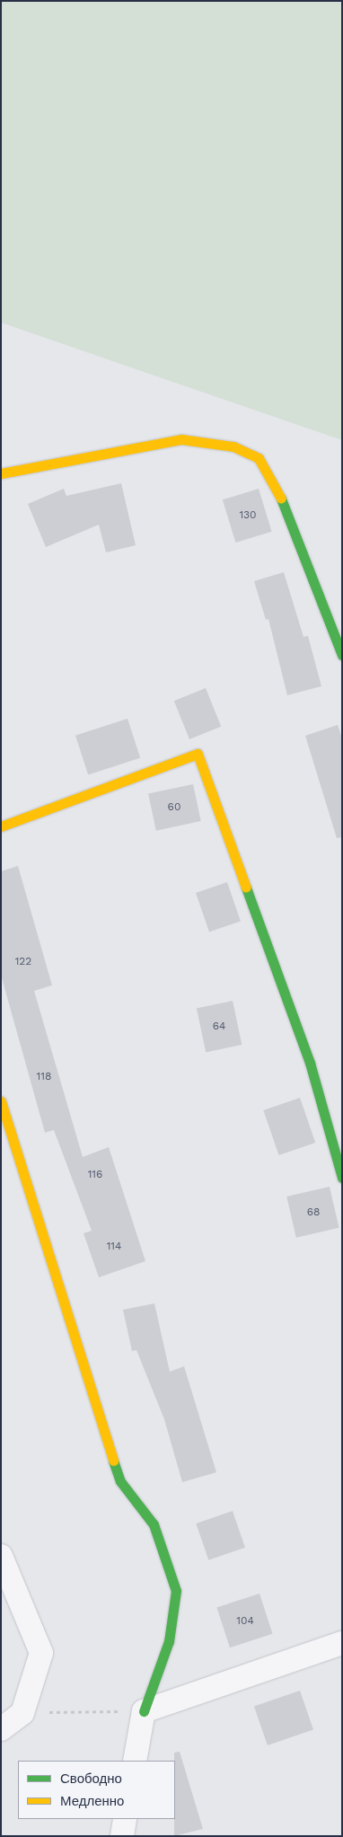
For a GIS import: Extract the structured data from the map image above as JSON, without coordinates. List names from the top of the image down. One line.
{"house_numbers":["130","60","122","64","118","116","68","114","104"],"legend":["Свободно","Медленно"]}
